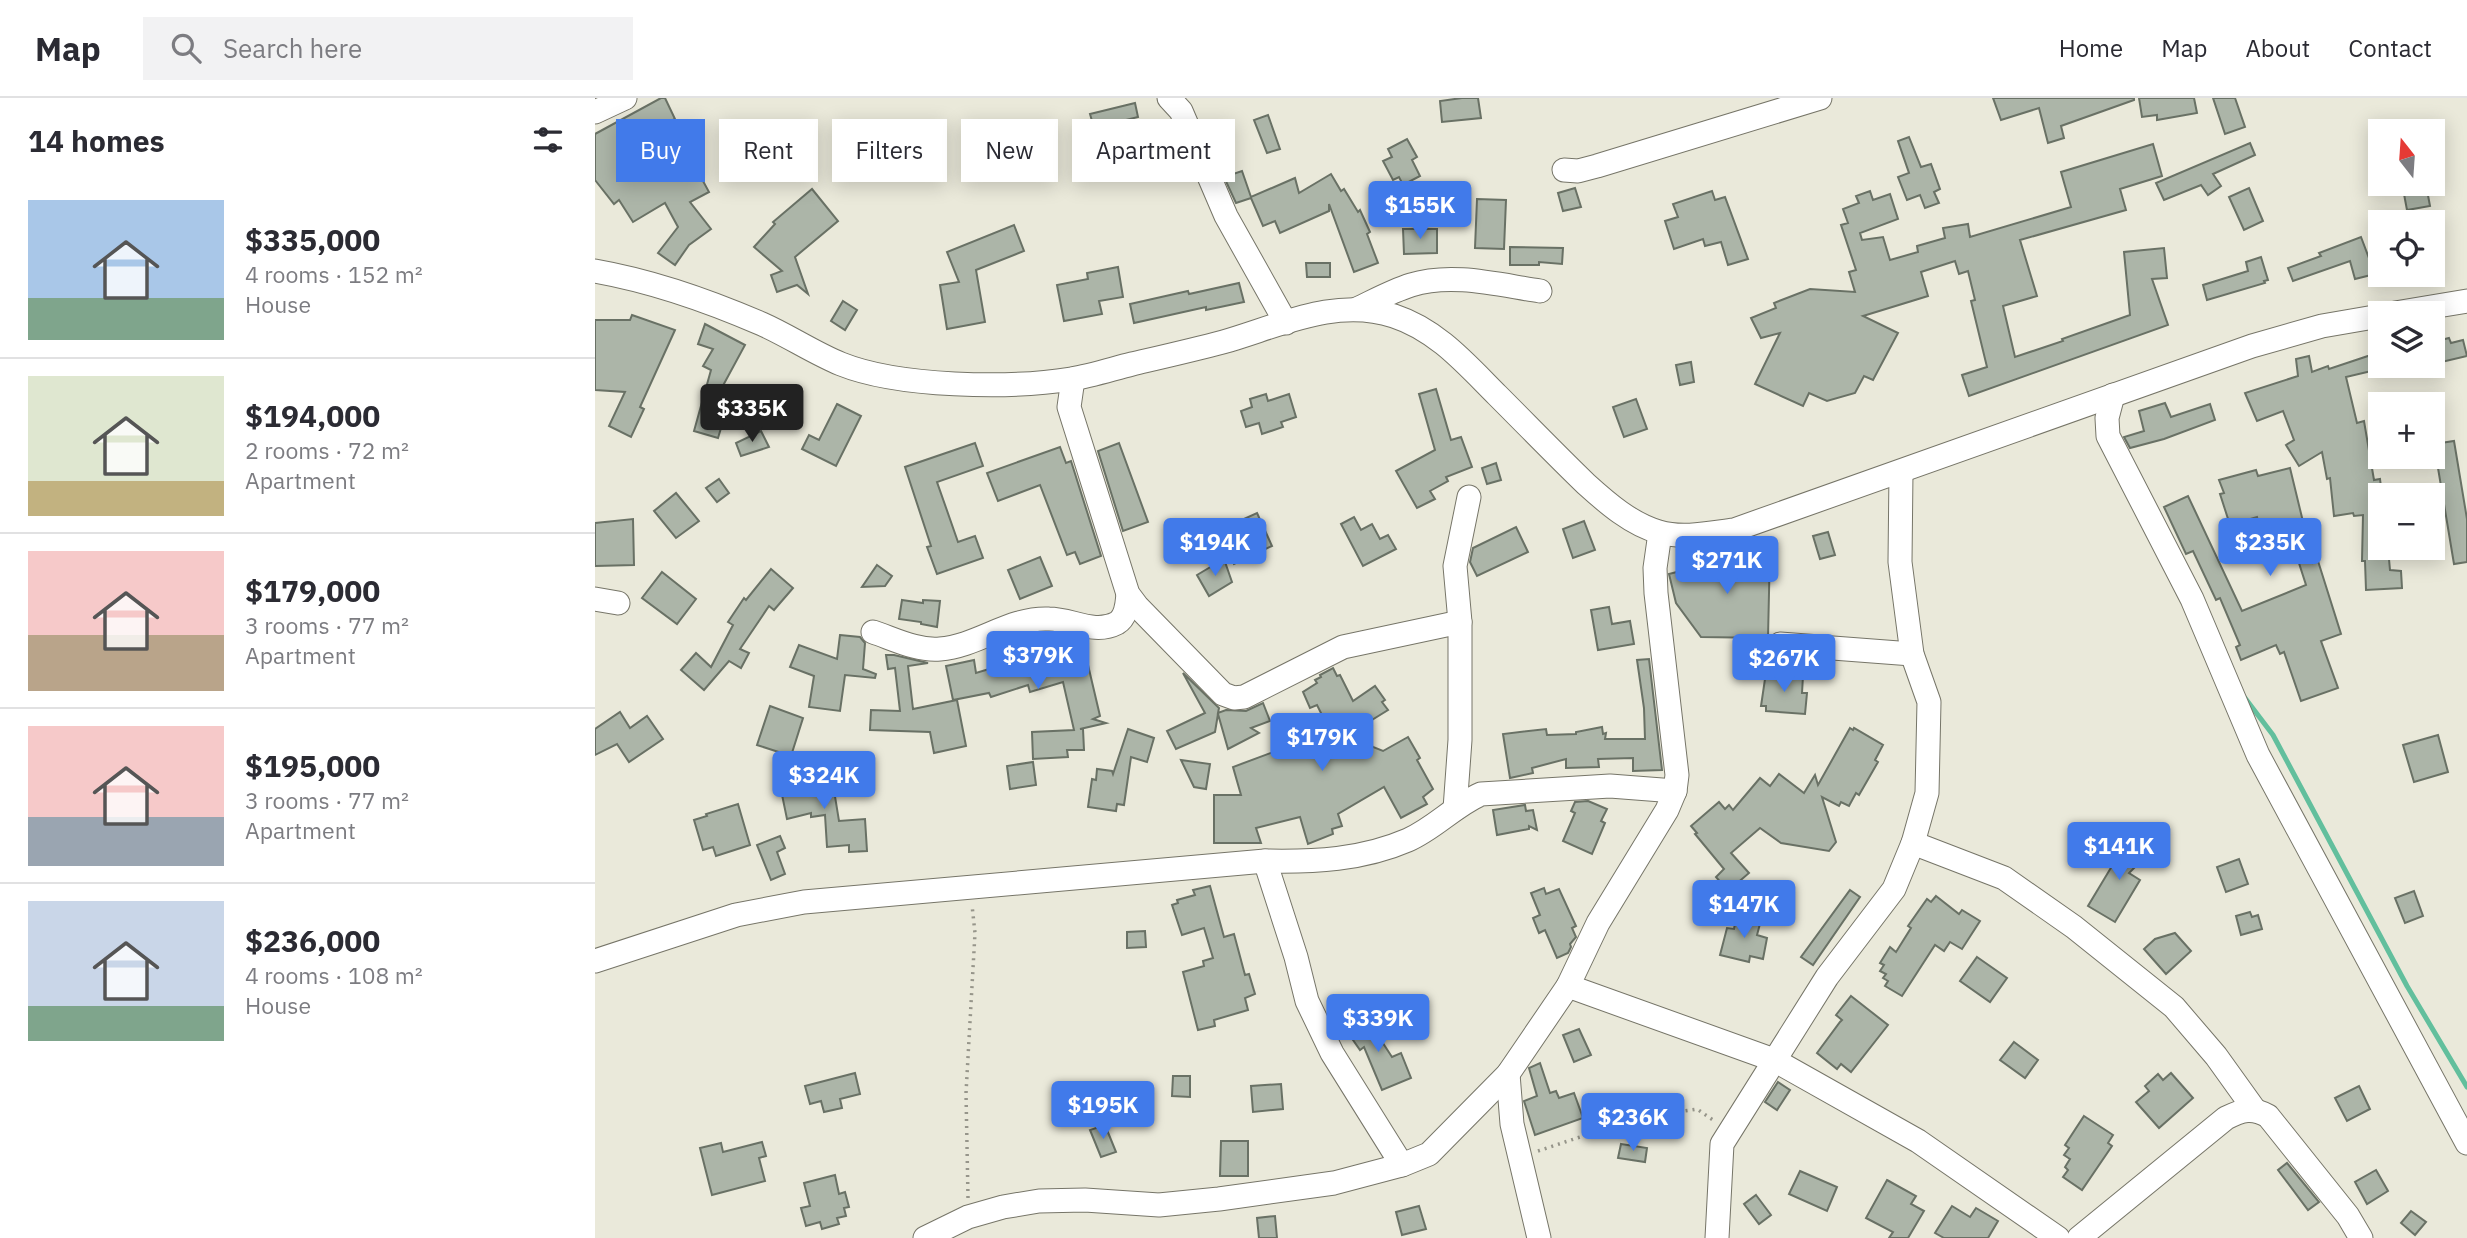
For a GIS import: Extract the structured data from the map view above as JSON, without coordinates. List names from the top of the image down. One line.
{"north":"top","page":{"header":"Map","search":"Search here","nav":["Home","Map","About","Contact"],"heading":"14 homes","map_buttons":["+","−"],"chip":["Buy","Rent","Filters","New","Apartment"],"price":["$155K","$335K","$194K","$235K","$271K","$379K","$267K","$179K","$324K","$141K","$147K","$339K","$195K","$236K"],"list":[{"name":"$335,000","note":"4 rooms · 152 m² · House"},{"name":"$194,000","note":"2 rooms · 72 m² · Apartment"},{"name":"$179,000","note":"3 rooms · 77 m² · Apartment"},{"name":"$195,000","note":"3 rooms · 77 m² · Apartment"},{"name":"$236,000","note":"4 rooms · 108 m² · House"}]}}
